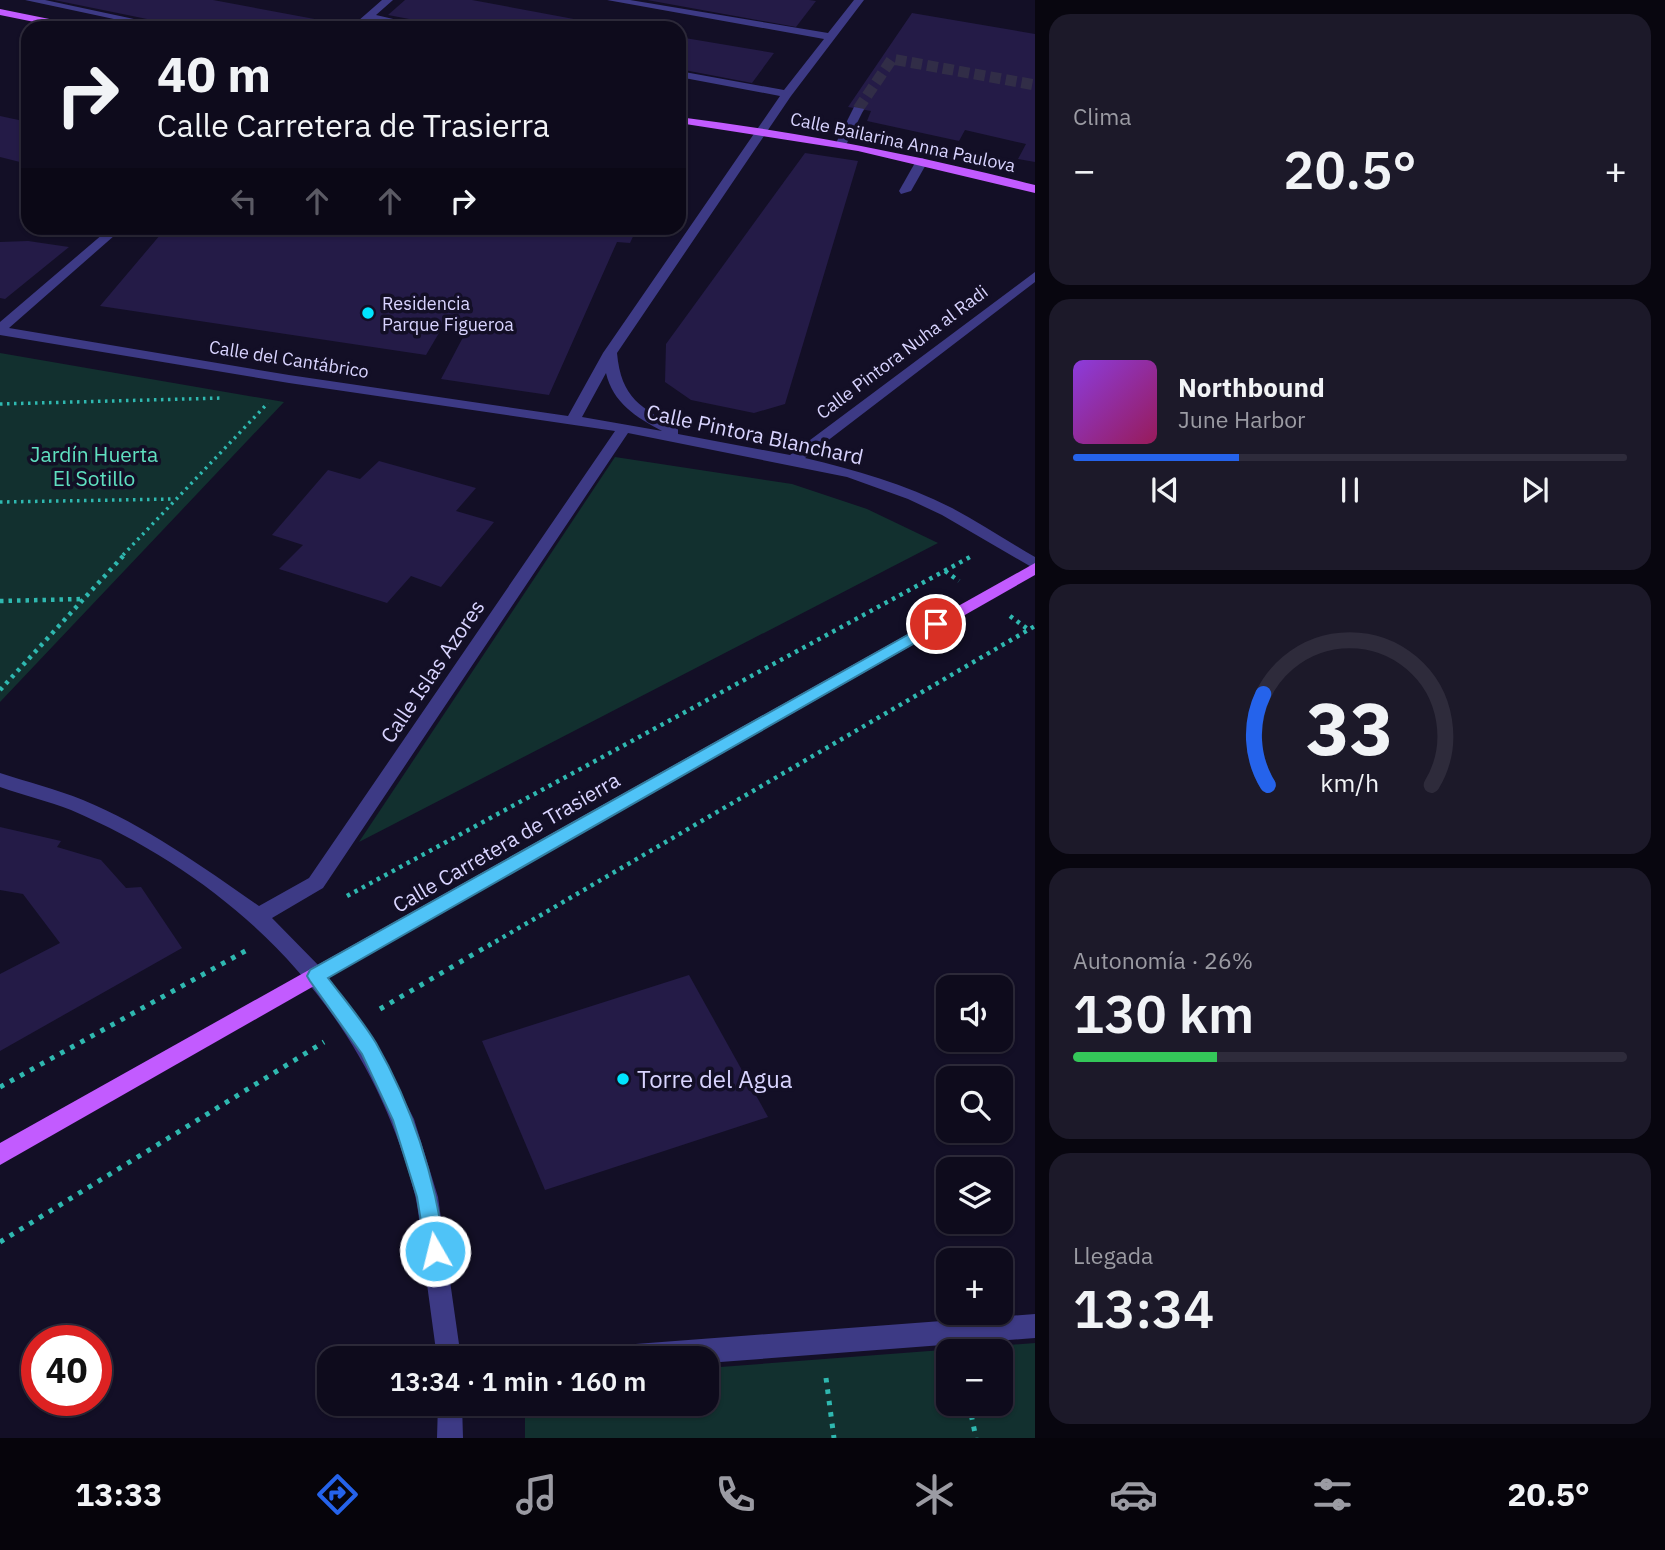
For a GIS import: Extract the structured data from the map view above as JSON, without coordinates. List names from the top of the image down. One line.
{"streets":{"main road":["Calle Bailarina Anna Paulova","Calle Carretera de Trasierra"],"street":["Calle Pintora Nuha al Radi","Calle del Cantábrico","Calle Pintora Blanchard","Calle Islas Azores"]},"crossings":[["Calle Pintora Nuha al Radi","Calle Pintora Blanchard"],["Calle del Cantábrico","Calle Pintora Blanchard"],["Calle Pintora Blanchard","Calle Islas Azores"],["Calle Pintora Blanchard","Calle Carretera de Trasierra"]],"parks":["Jardín Huerta El Sotillo"],"places":["Residencia Parque Figueroa","Torre del Agua"],"page":{"tile":["Clima",["Autonomía · 26%","130 km"],["Llegada","13:34"]],"turn":["40 m","Calle Carretera de Trasierra"],"heat":["−","20.5°","+"],"song":["Northbound","June Harbor"],"map_buttons":["+","−"],"limit":"40","trip":"13:34 · 1 min · 160 m","tabs":["13:33","20.5°"],"gauge":["33","km/h"]}}
